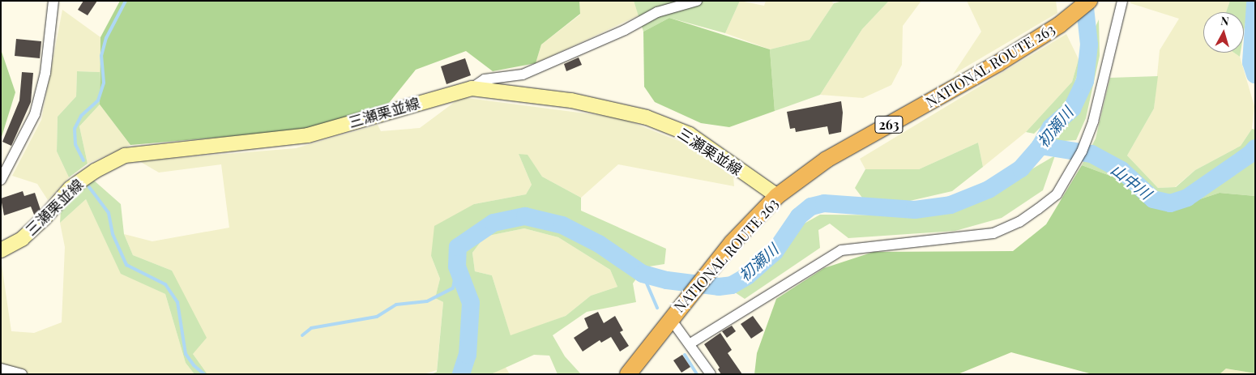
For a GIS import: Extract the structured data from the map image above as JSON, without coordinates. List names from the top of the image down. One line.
{"streets":{"highway":["NATIONAL ROUTE 263","263"],"main road":["三瀬栗並線"]},"crossings":[["NATIONAL ROUTE 263","三瀬栗並線"]],"water":["初瀬川","山中川"],"north":"top"}
